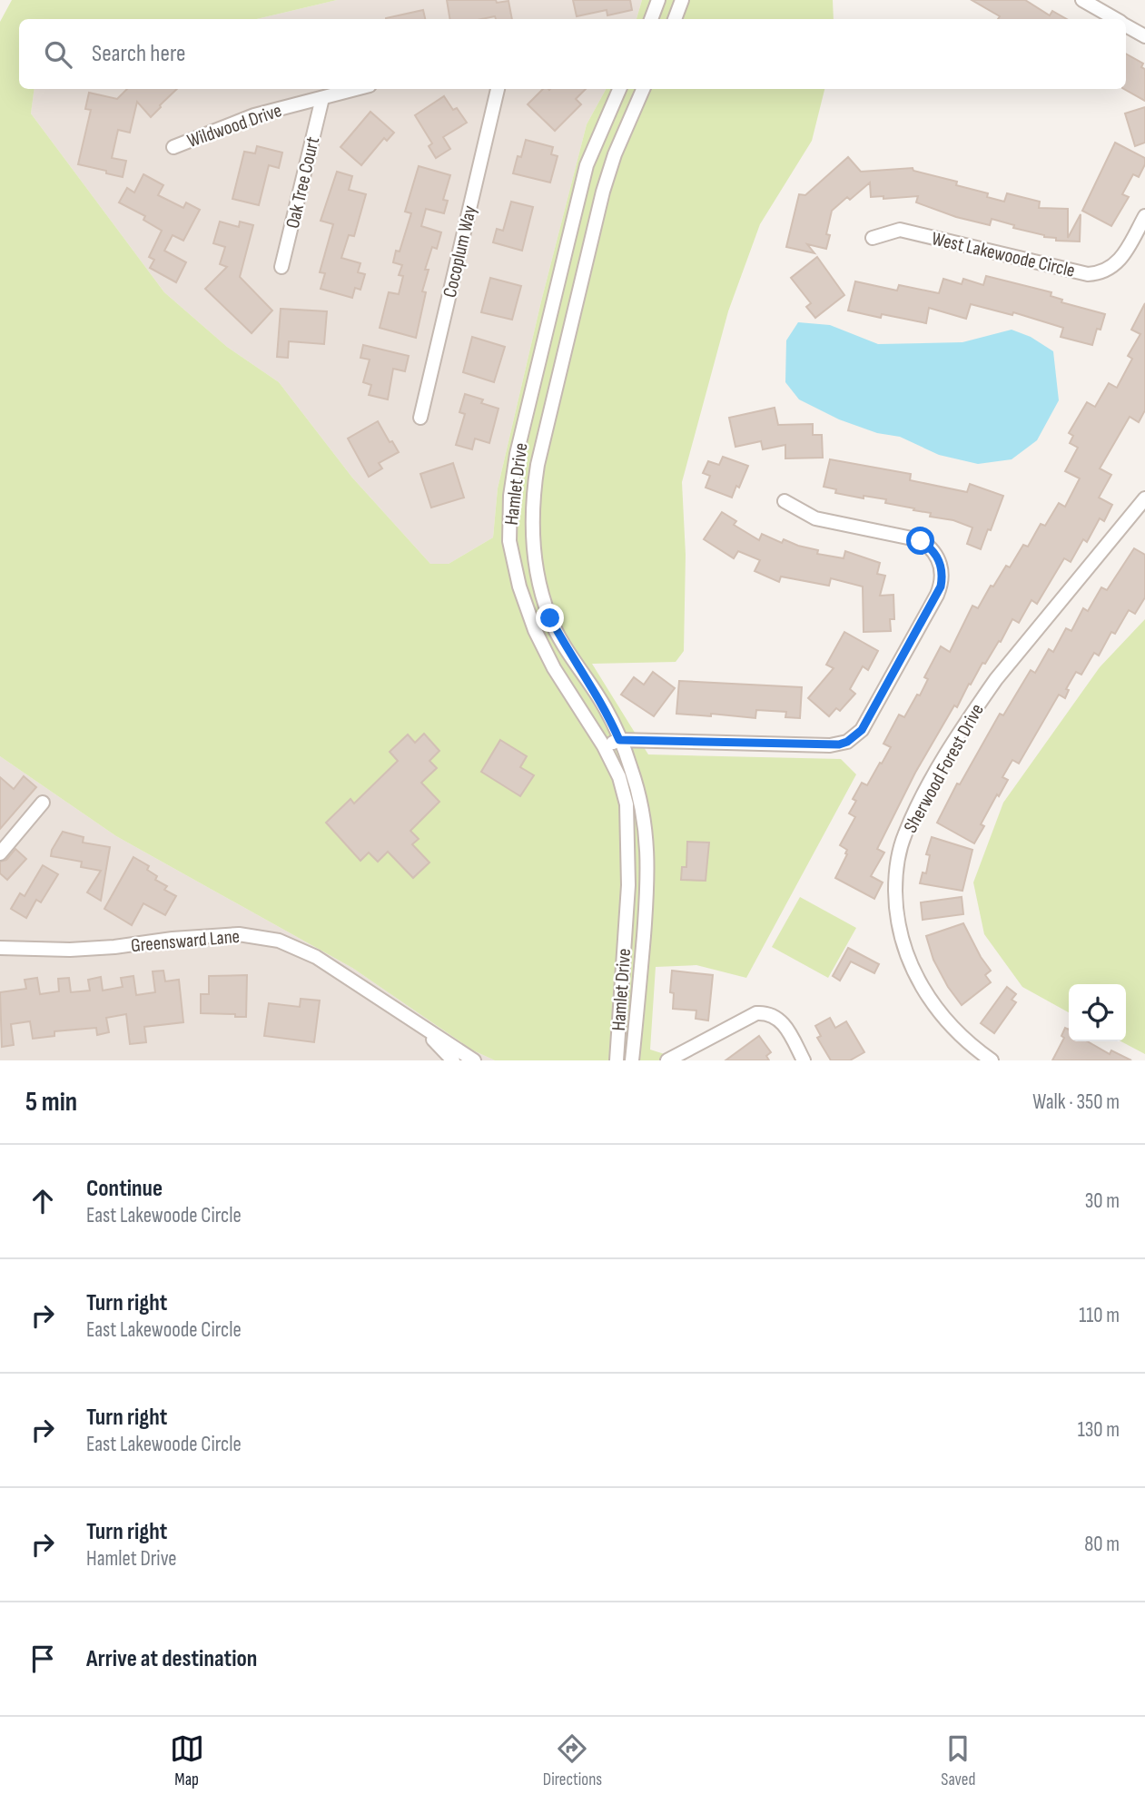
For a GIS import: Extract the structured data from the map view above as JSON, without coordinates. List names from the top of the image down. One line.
{"streets":{"street":["Wildwood Drive","Oak Tree Court","Cocoplum Way","West Lakewoode Circle","Hamlet Drive","Sherwood Forest Drive","Greensward Lane"]},"crossings":[["Wildwood Drive","Oak Tree Court"]],"page":{"search":"Search here","heading":["5 min","Walk · 350 m"],"list":[["Continue","East Lakewoode Circle","30 m"],["Turn right","East Lakewoode Circle","110 m"],["Turn right","East Lakewoode Circle","130 m"],["Turn right","Hamlet Drive","80 m"],"Arrive at destination"],"nav":["Map","Directions","Saved"]}}
